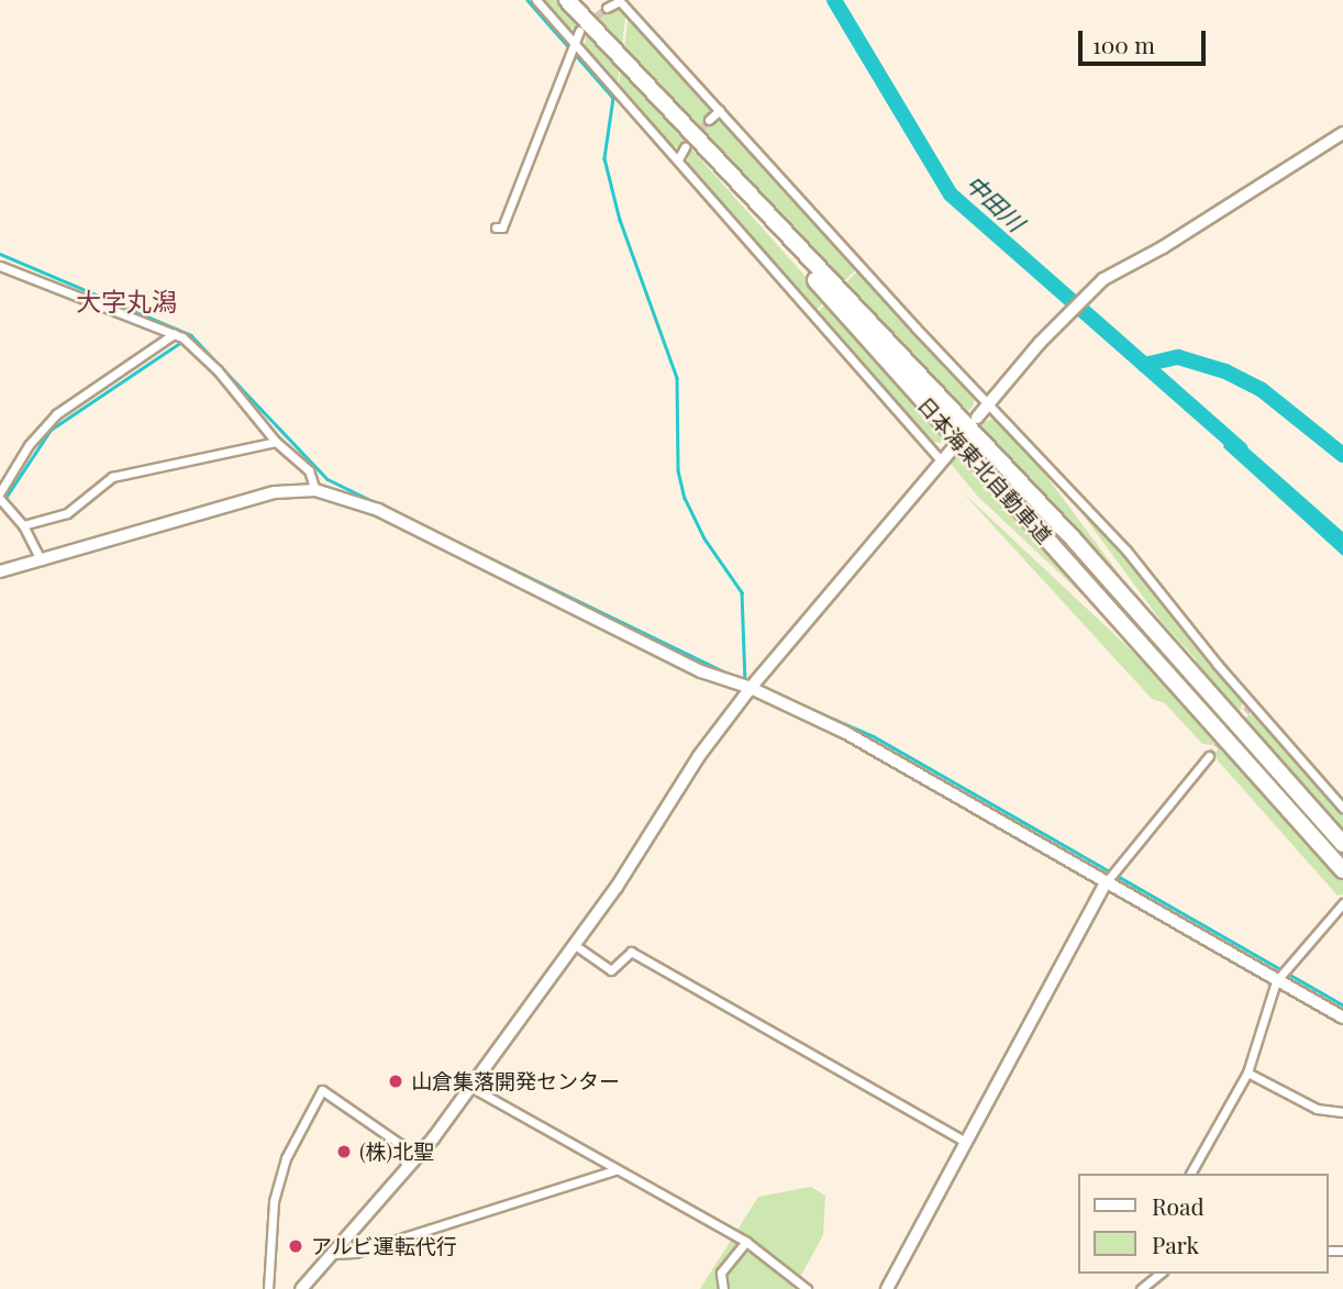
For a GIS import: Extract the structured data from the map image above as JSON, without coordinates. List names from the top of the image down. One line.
{"streets":{"highway":["日本海東北自動車道"]},"districts":["大字丸潟"],"water":["中田川"],"places":["山倉集落開発センター","(株)北聖","アルビ運転代行"],"legend":["Road","Park"],"scale_bar":"100 m"}
